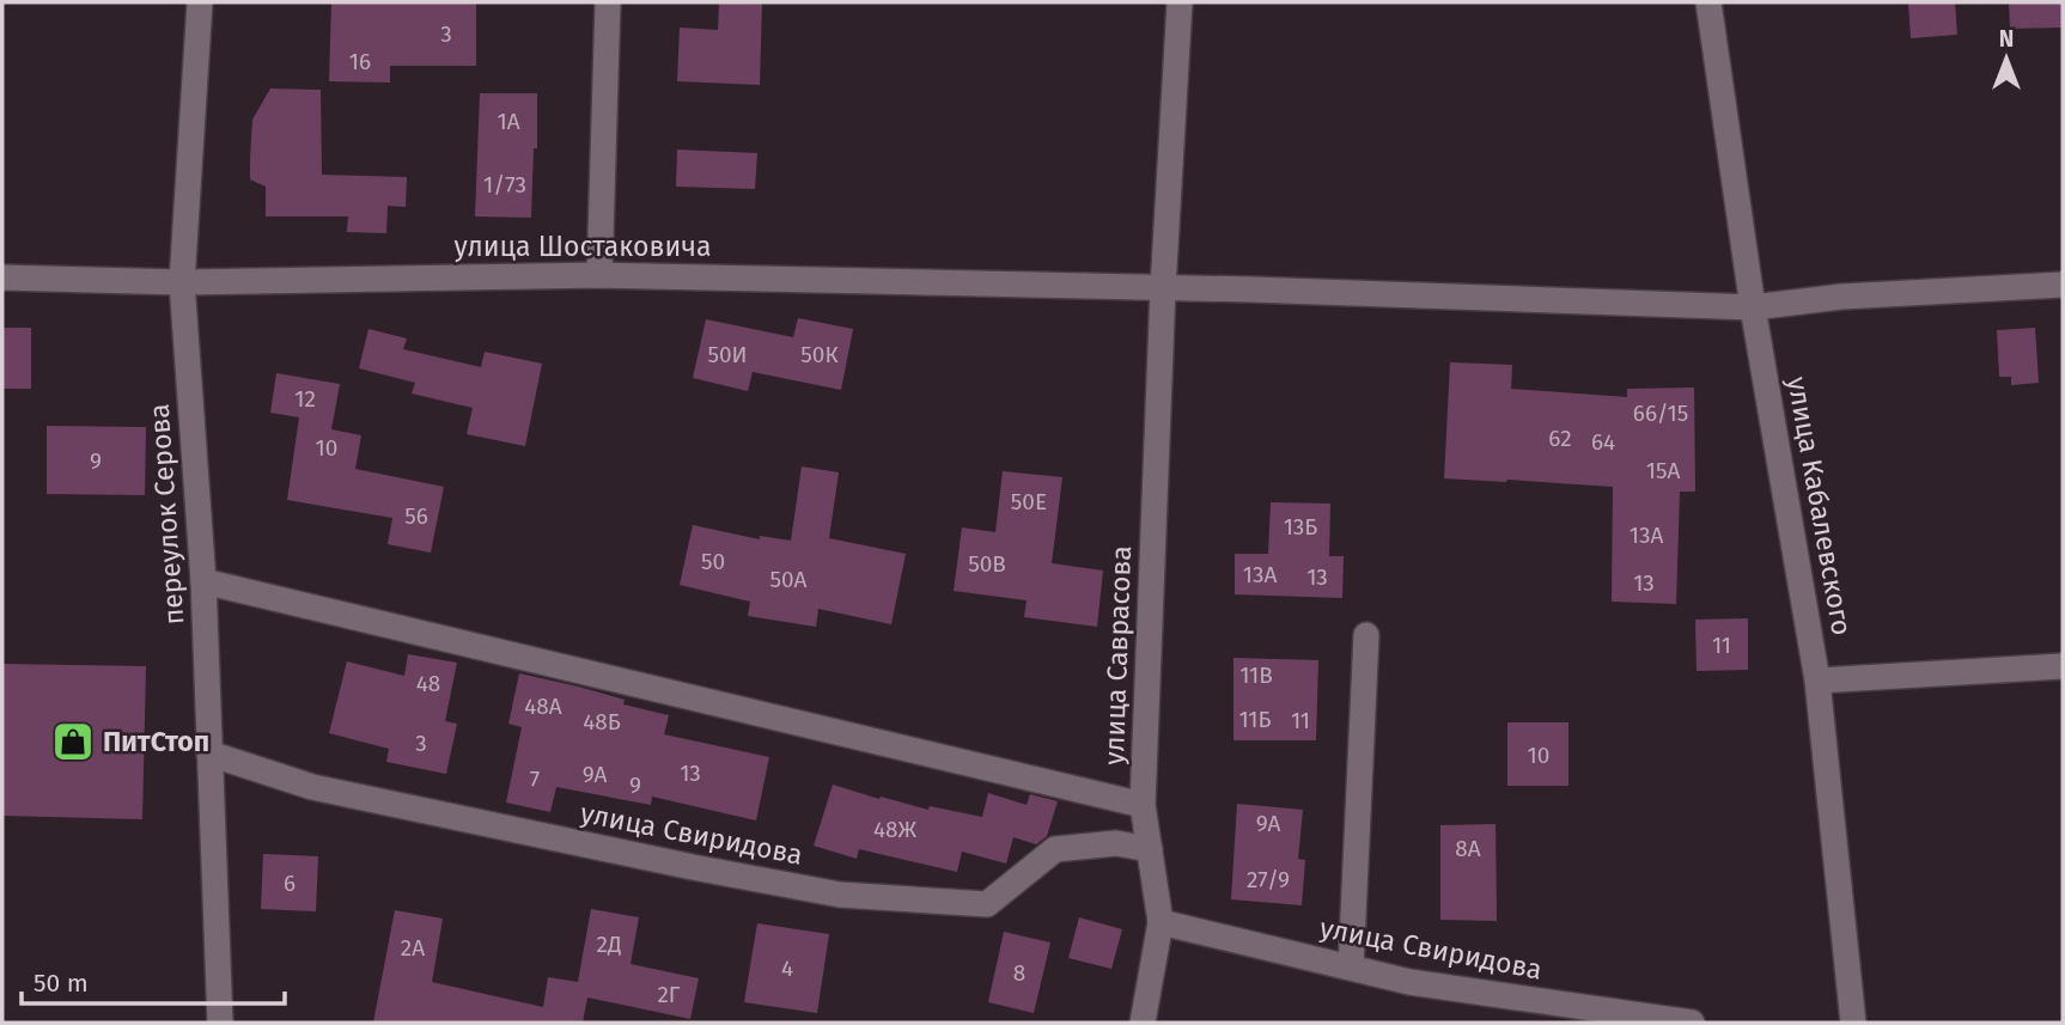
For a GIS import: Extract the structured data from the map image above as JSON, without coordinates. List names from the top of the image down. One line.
{"streets":{"street":["улица Шостаковича","улица Кабалевского","переулок Серова","улица Саврасова","улица Свиридова"]},"crossings":[["улица Шостаковича","улица Кабалевского"],["улица Шостаковича","переулок Серова"],["улица Шостаковича","улица Саврасова"],["переулок Серова","улица Свиридова"],["улица Саврасова","улица Свиридова"]],"places":{"shop":["ПитСтоп"]},"house_numbers":["3","16","1А","1/73","50И","50К","12","66/15","62","64","10","9","15А","50Е","56","13Б","13А","50","50В","13А","13","50А","13","11","11В","48","48А","11Б","11","48Б","3","10","13","9А","7","9","9А","48Ж","8А","27/9","6","2Д","2А","4","8","2Г"],"scale_bar":"50 m","north":"top"}
